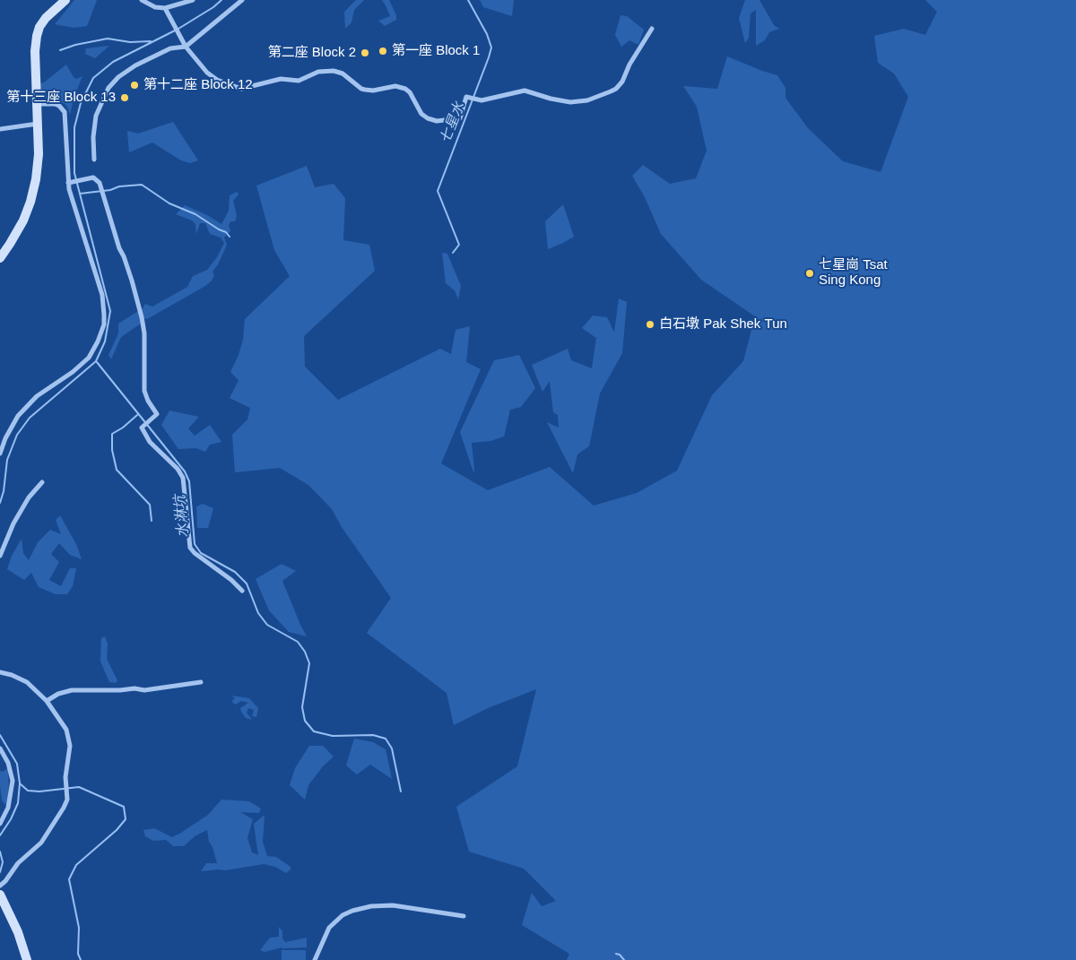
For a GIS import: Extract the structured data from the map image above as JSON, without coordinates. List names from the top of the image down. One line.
{"water":["七星水","水淋坑"],"places":["第一座 Block 1","第二座 Block 2","第十二座 Block 12","第十三座 Block 13","七星崗 Tsat Sing Kong","白石墩 Pak Shek Tun"]}
